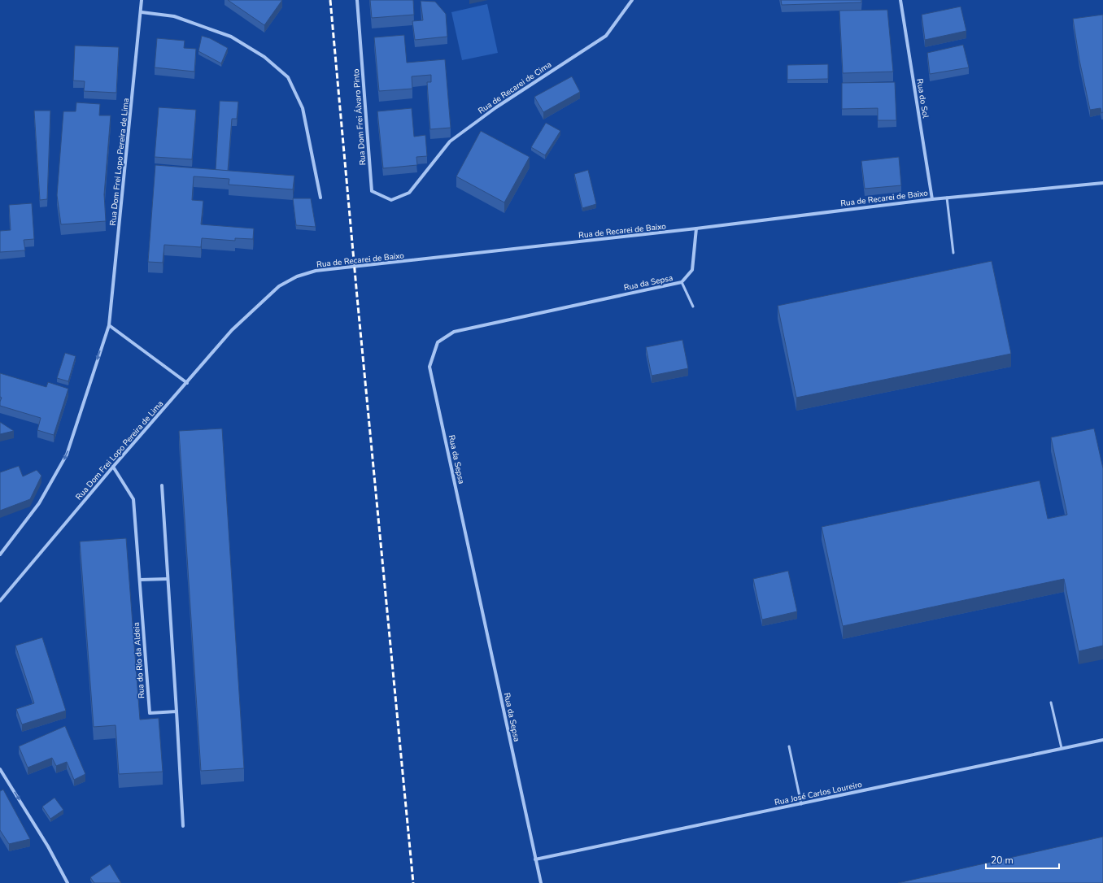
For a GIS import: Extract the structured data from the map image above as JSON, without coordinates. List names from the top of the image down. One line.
{"streets":{"street":["Rua de Recarei de Cima","Rua do Sol","Rua Dom Frei Álvaro Pinto","Rua Dom Frei Lopo Pereira de Lima","Rua de Recarei de Baixo","Rua da Sepsa","Rua do Rio da Aldeia","Rua José Carlos Loureiro"]},"crossings":[["Rua de Recarei de Cima","Rua Dom Frei Álvaro Pinto"],["Rua do Sol","Rua de Recarei de Baixo"],["Rua Dom Frei Lopo Pereira de Lima","Rua de Recarei de Baixo"],["Rua Dom Frei Lopo Pereira de Lima","Rua do Rio da Aldeia"],["Rua de Recarei de Baixo","Rua da Sepsa"],["Rua da Sepsa","Rua José Carlos Loureiro"]],"scale_bar":"20 m"}
